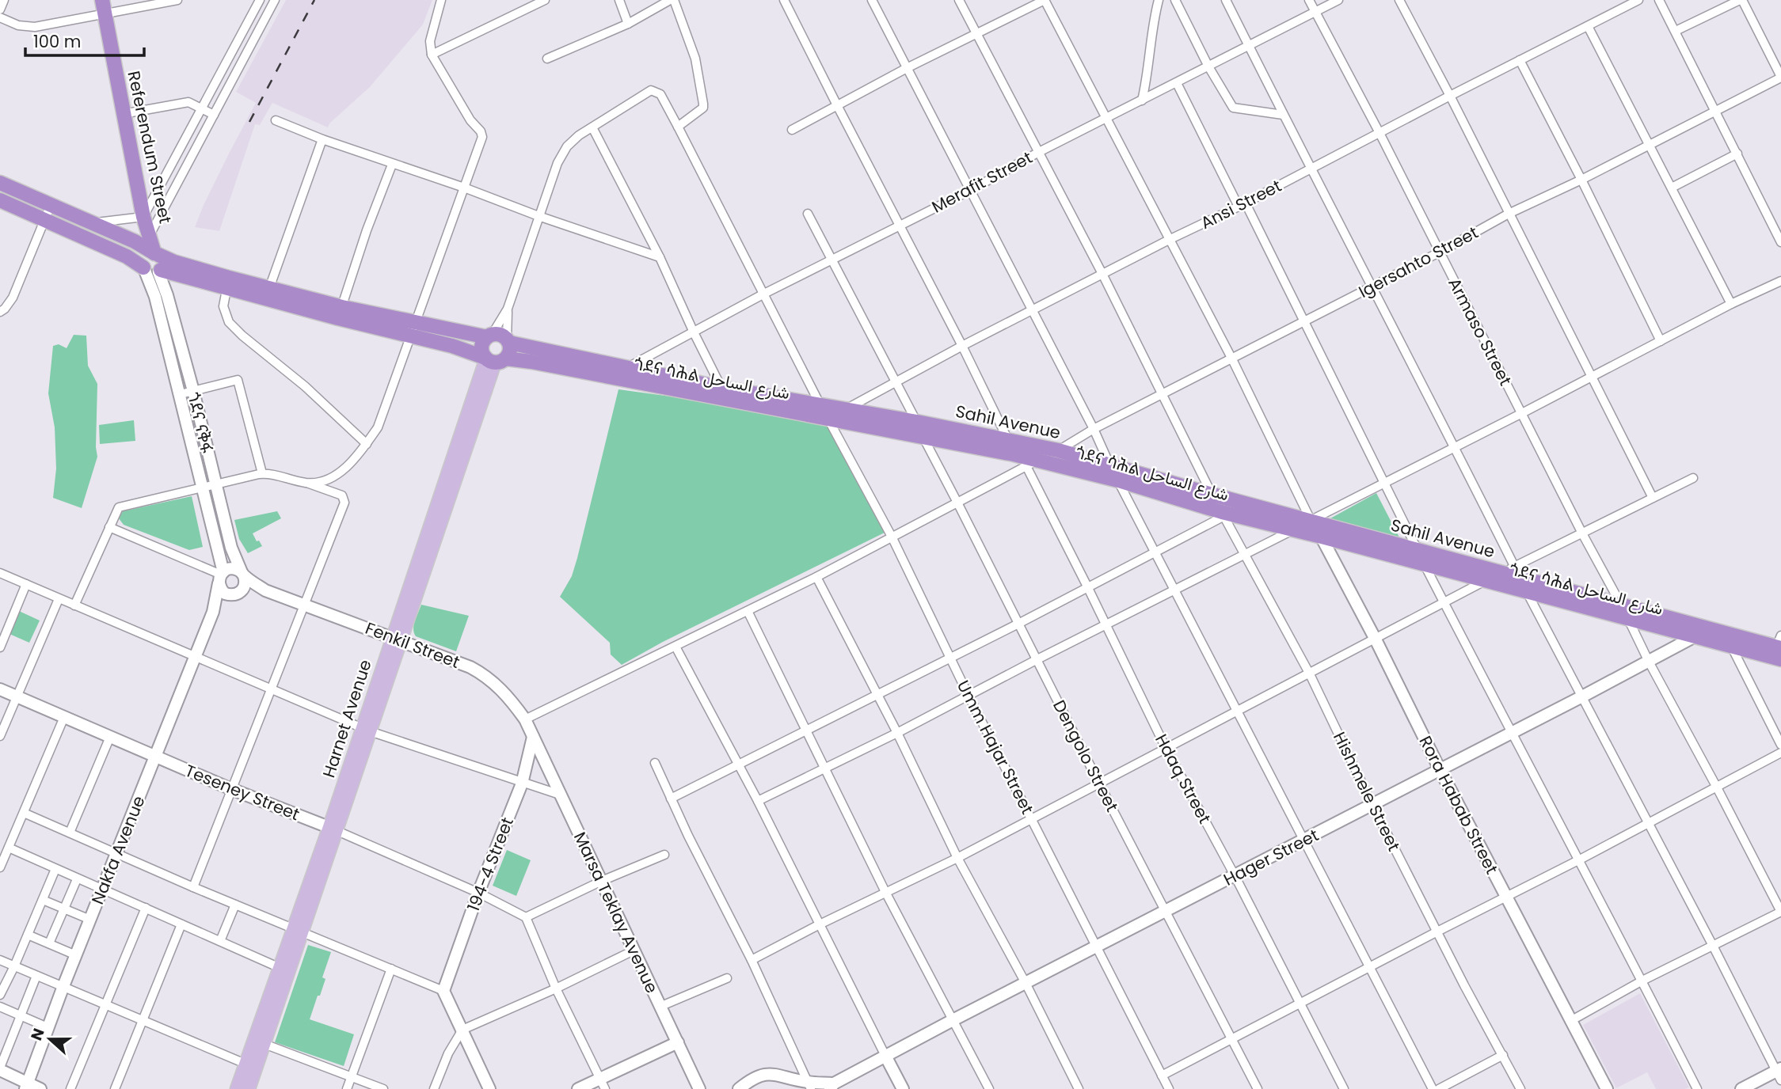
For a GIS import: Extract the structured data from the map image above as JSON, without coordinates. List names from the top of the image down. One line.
{"streets":{"highway":["Referendum Street","ጎደና ሳሕል شارع الساحل","Sahil Avenue"],"main road":["Harnet Avenue"],"street":["Merafit Street","Ansi Street","Igersahto Street","Armaso Street","ጎደና ናቅፋ","Fenkil Street","Umm Hajar Street","Dengolo Street","Hdaq Street","Hishmele Street","Teseney Street","Rora Habab Street","Nakfa Avenue","Hager Street","194-4 Street","Marsa Teklay Avenue"]},"crossings":[["Merafit Street","Armaso Street"],["Merafit Street","Sahil Avenue"],["Merafit Street","Umm Hajar Street"],["Merafit Street","Dengolo Street"],["Merafit Street","Hishmele Street"],["Ansi Street","Armaso Street"],["Ansi Street","ጎደና ሳሕል شارع الساحل"],["Ansi Street","Sahil Avenue"],["Ansi Street","Umm Hajar Street"],["Ansi Street","Dengolo Street"],["Ansi Street","Hishmele Street"],["Igersahto Street","Armaso Street"],["Igersahto Street","ጎደና ሳሕል شارع الساحل"],["Igersahto Street","Sahil Avenue"],["Igersahto Street","Fenkil Street"],["Igersahto Street","Umm Hajar Street"],["Igersahto Street","Dengolo Street"],["Igersahto Street","Hdaq Street"],["Igersahto Street","Hishmele Street"],["Armaso Street","ጎደና ሳሕል شارع الساحل"],["Armaso Street","Sahil Avenue"],["Armaso Street","Hager Street"],["ጎደና ሳሕል شارع الساحل","Sahil Avenue"],["ጎደና ሳሕል شارع الساحل","Harnet Avenue"],["ጎደና ሳሕል شارع الساحل","Umm Hajar Street"],["ጎደና ሳሕል شارع الساحل","Dengolo Street"],["ጎደና ሳሕል شارع الساحل","Hdaq Street"],["ጎደና ሳሕል شارع الساحل","Hishmele Street"],["ጎደና ሳሕል شارع الساحل","Rora Habab Street"],["ጎደና ሳሕል شارع الساحل","Hager Street"],["Sahil Avenue","Harnet Avenue"],["Sahil Avenue","Umm Hajar Street"],["Sahil Avenue","Dengolo Street"],["Sahil Avenue","Hishmele Street"],["Sahil Avenue","Rora Habab Street"],["Sahil Avenue","Hager Street"],["ጎደና ናቅፋ","Fenkil Street"],["ጎደና ናቅፋ","Nakfa Avenue"],["Fenkil Street","Harnet Avenue"],["Fenkil Street","194-4 Street"],["Fenkil Street","Marsa Teklay Avenue"],["Harnet Avenue","Teseney Street"],["Umm Hajar Street","Hager Street"],["Dengolo Street","Hager Street"],["Hdaq Street","Hager Street"],["Hishmele Street","Hager Street"],["Teseney Street","Nakfa Avenue"],["Rora Habab Street","Hager Street"],["194-4 Street","Marsa Teklay Avenue"]],"scale_bar":"100 m","north":"left"}
